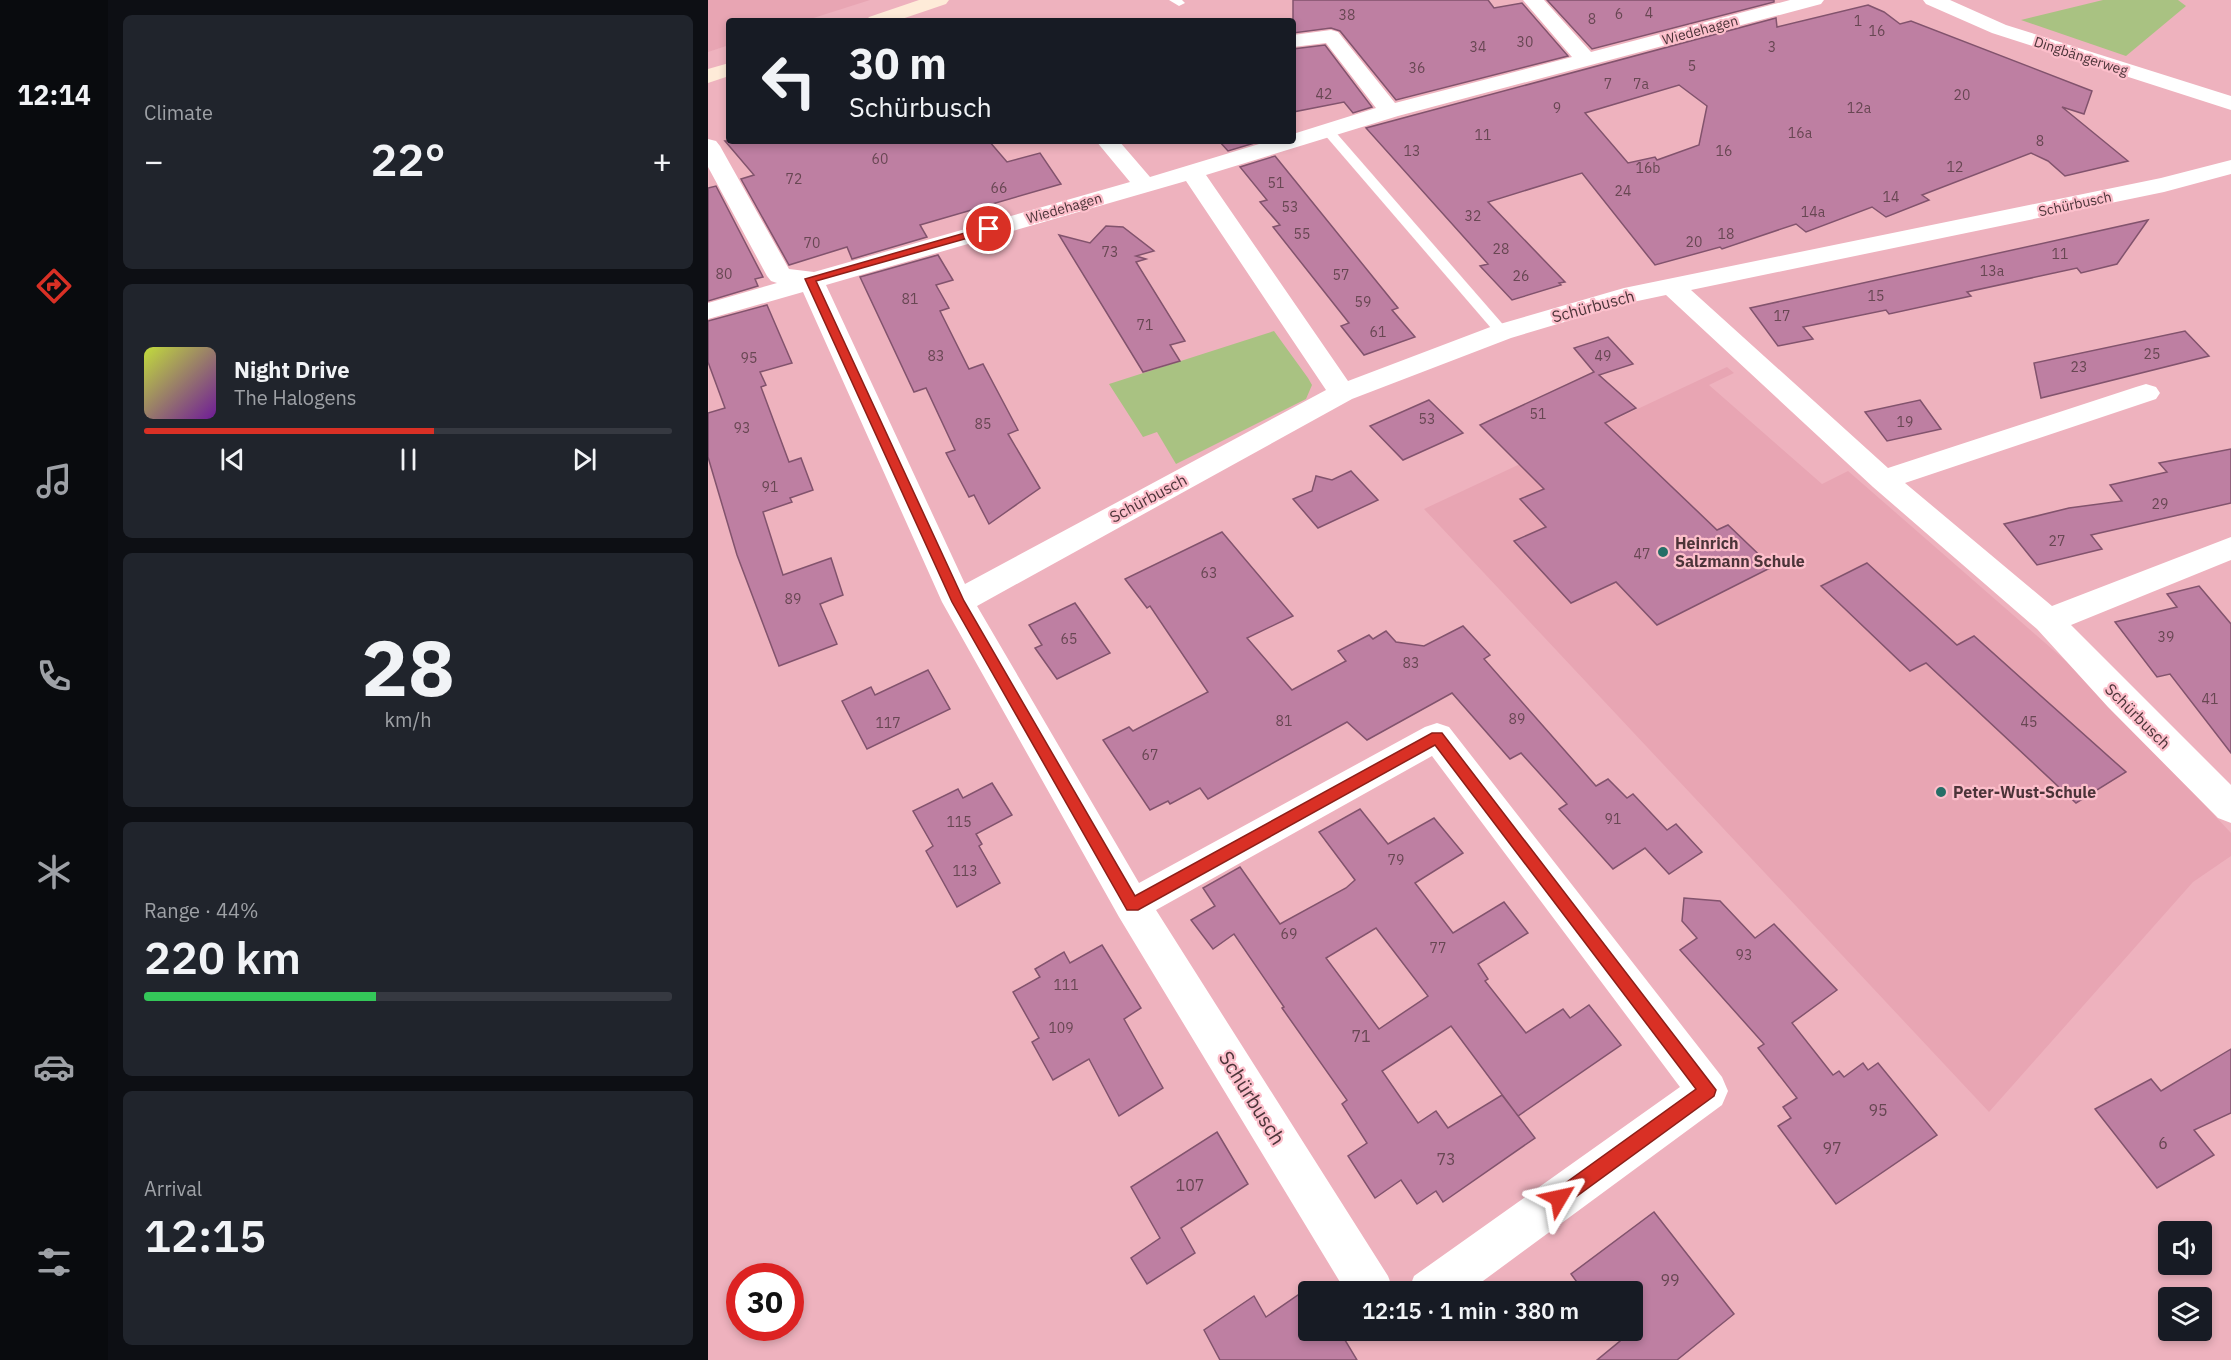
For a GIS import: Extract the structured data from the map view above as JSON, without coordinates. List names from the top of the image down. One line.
{"streets":{"street":["Wiedehagen","Dingbängerweg","Schürbusch"]},"places":["Heinrich Salzmann Schule","Peter-Wust-Schule"],"house_numbers":["4","6","38","8","1","16","30","34","3","5","36","7","7a","42","20","9","12a","16a","11","8","13","16","60","12","16b","72","51","66","24","14","53","14a","32","55","18","20","70","28","73","11","13a","80","57","26","15","81","59","17","71","61","25","83","49","95","23","51","53","19","85","93","91","29","27","47","63","89","39","65","83","41","89","81","45","117","67","91","115","79","113","69","77","93","111","109","71","95","6","97","73","107","99"],"page":{"tabs":"12:14","tile":["Climate",["28","km/h"],["Range · 44%","220 km"],["Arrival","12:15"]],"turn":["30 m","Schürbusch"],"heat":["−","22°","+"],"song":["Night Drive","The Halogens"],"limit":"30","trip":"12:15 · 1 min · 380 m"}}
